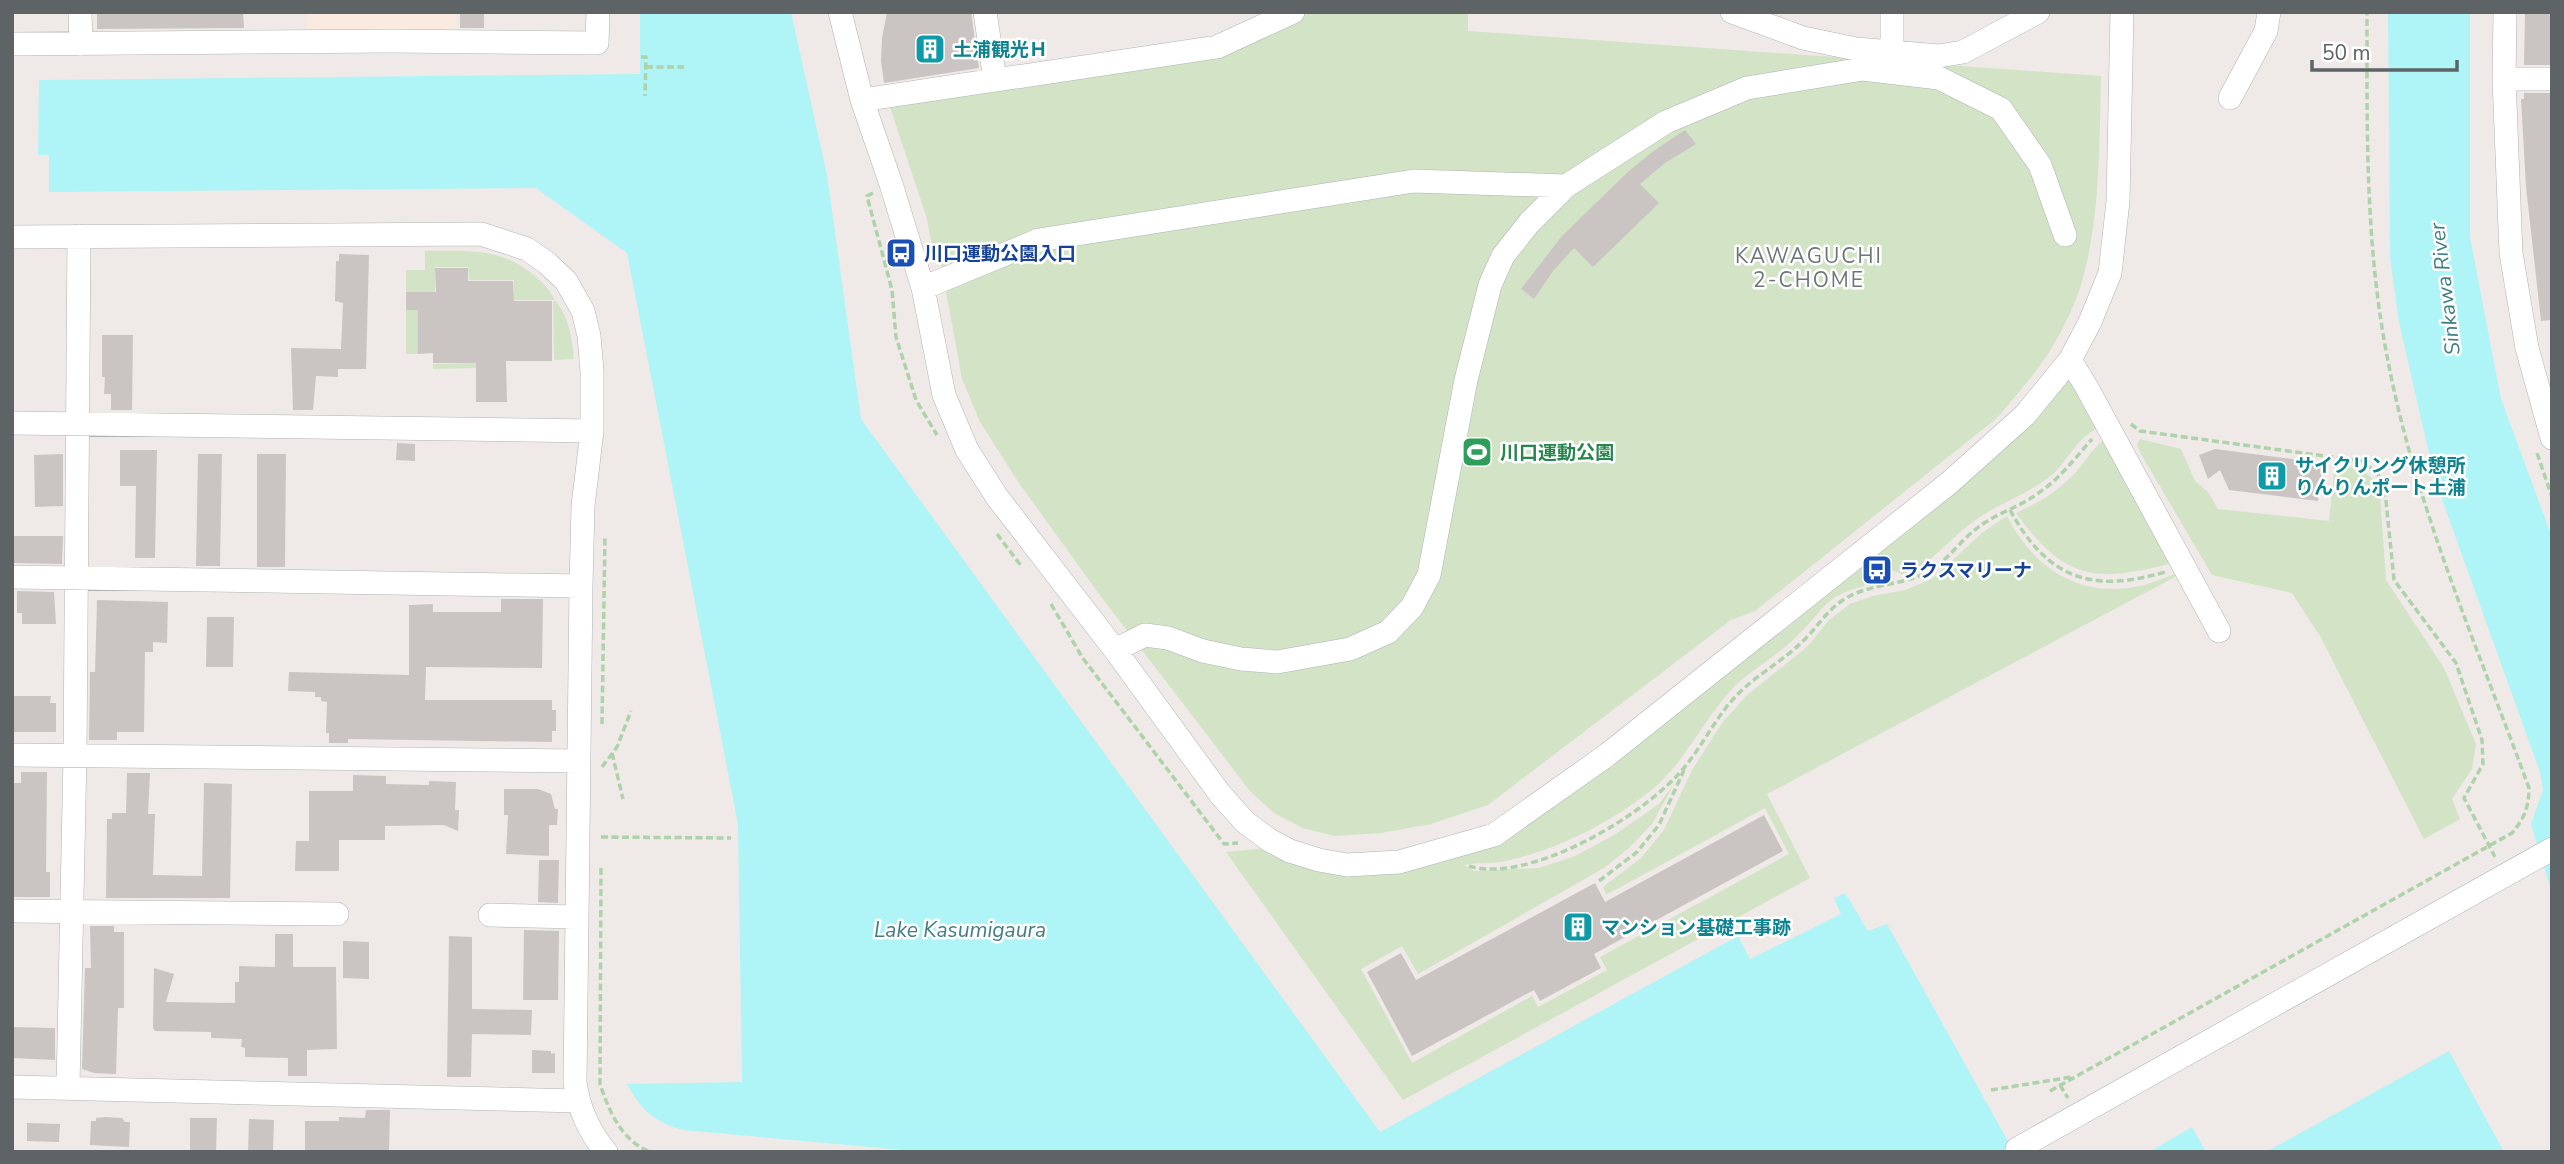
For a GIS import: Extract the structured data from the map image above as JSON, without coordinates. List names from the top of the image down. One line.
{"districts":["KAWAGUCHI 2-CHOME"],"water":["Sinkawa River","Lake Kasumigaura"],"places":{"building":["土浦観光Ｈ","サイクリング休憩所 りんりんポート土浦","マンション基礎工事跡"],"bus stop":["川口運動公園入口","ラクスマリーナ"],"sports":["川口運動公園"]},"scale_bar":"50 m"}
